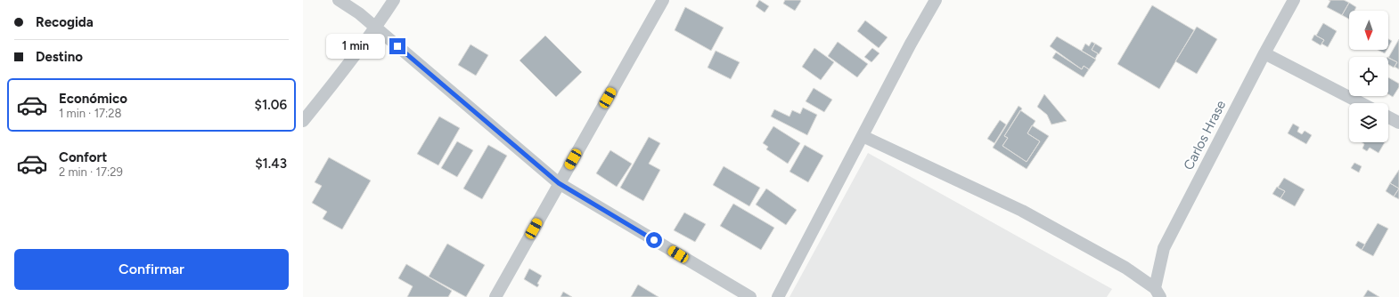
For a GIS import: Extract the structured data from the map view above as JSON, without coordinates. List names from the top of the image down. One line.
{"streets":{"street":["Carlos Hrase"]},"north":"bottom","page":{"banner":["Recogida","Destino"],"bubble":"1 min","list":[{"name":"Económico","note":"1 min · 17:28","value":"$1.06"},{"name":"Confort","note":"2 min · 17:29","value":"$1.43"}],"buttons":"Confirmar"}}
